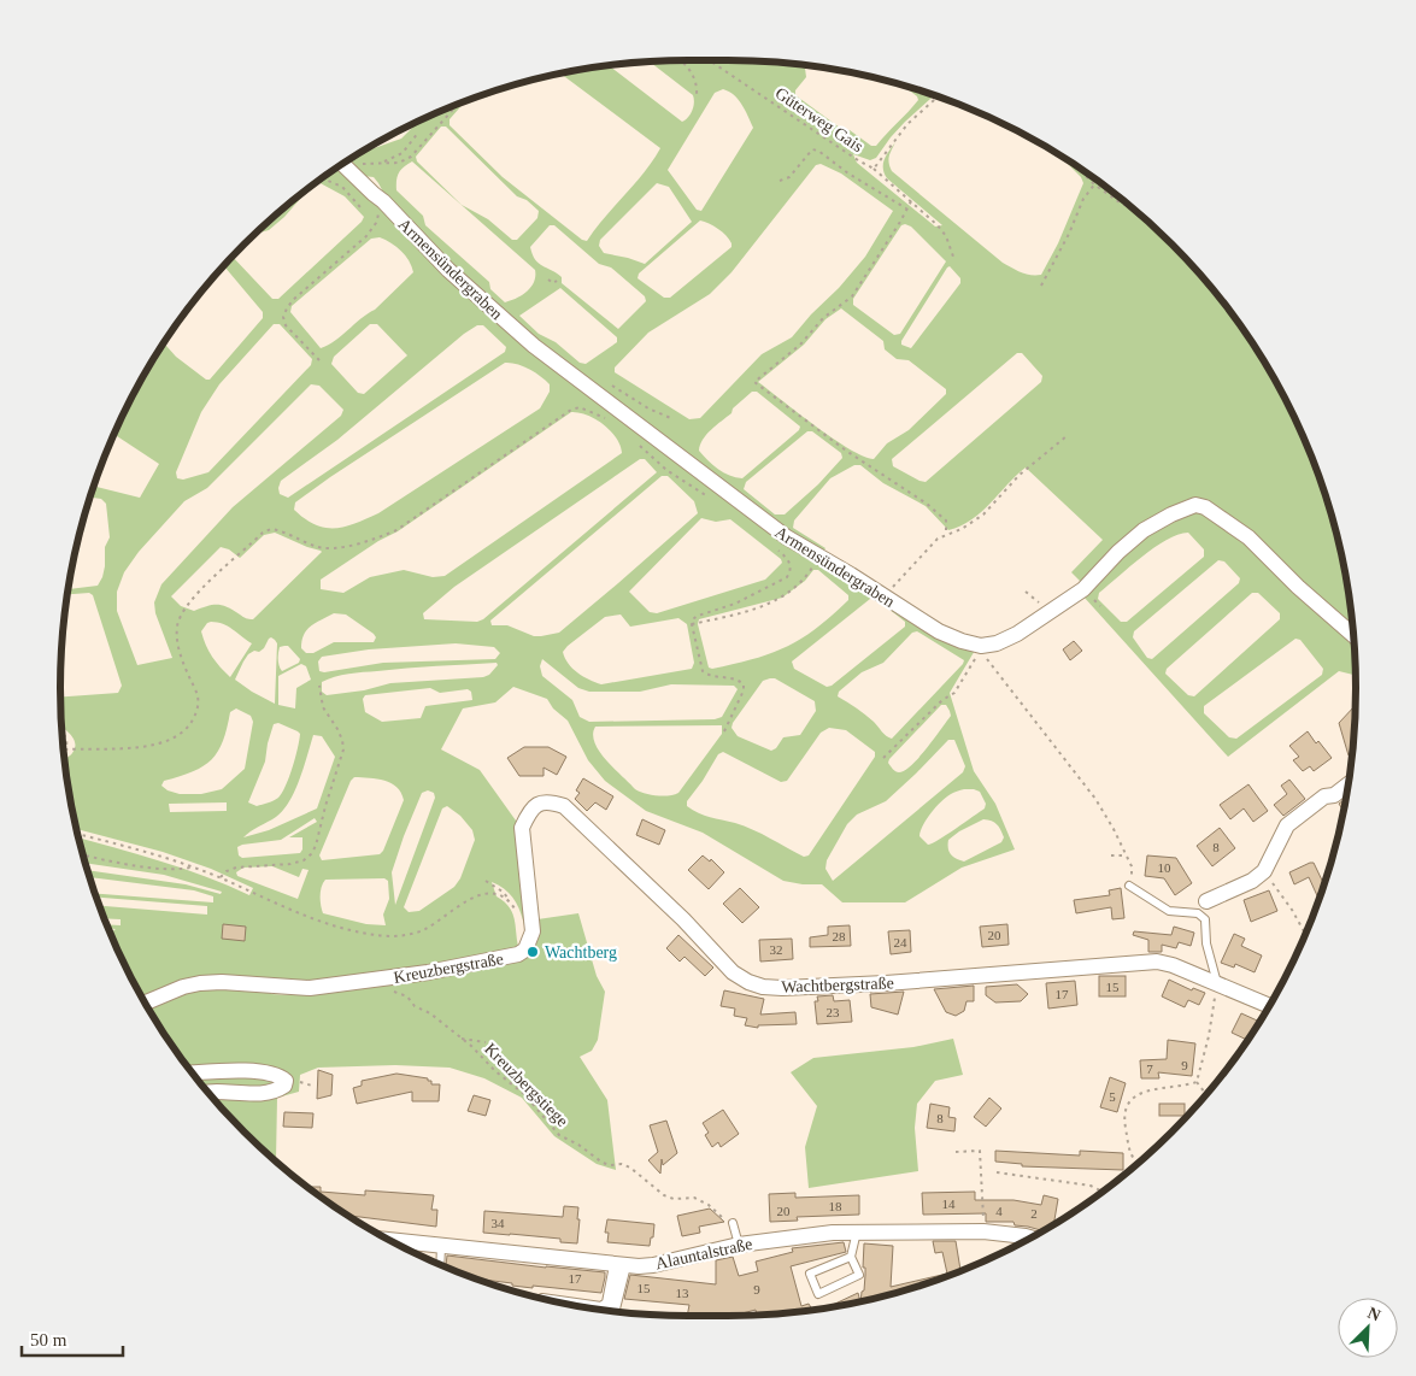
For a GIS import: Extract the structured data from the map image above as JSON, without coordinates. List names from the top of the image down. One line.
{"streets":{"street":["Armensündergraben","Kreuzbergstraße","Wachtbergstraße","Alauntalstraße"],"path":["Güterweg Gais","Kreuzbergstiege"]},"crossings":[["Kreuzbergstraße","Wachtbergstraße"],["Kreuzbergstraße","Kreuzbergstiege"]],"places":["Wachtberg"],"house_numbers":["8","10","20","28","24","32","15","17","23","9","7","5","8","14","18","20","4","2","34","17","15","9","13"],"scale_bar":"50 m","north":"top right"}
